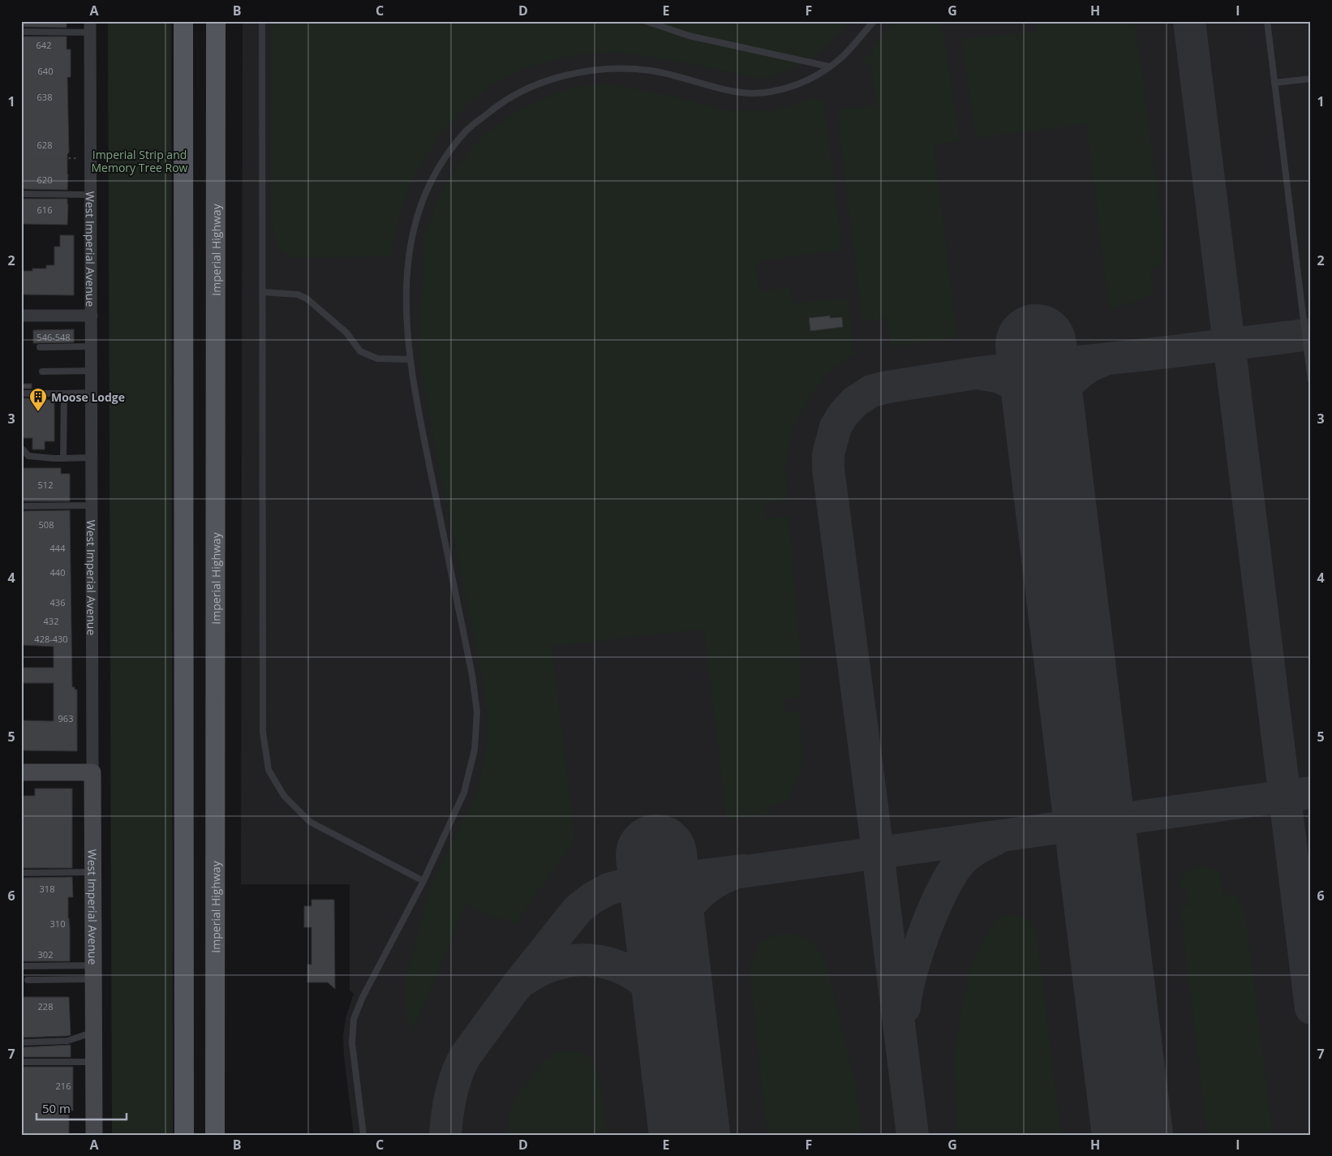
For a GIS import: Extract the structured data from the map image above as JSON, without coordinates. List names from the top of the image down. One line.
{"streets":{"main road":["Imperial Highway"],"street":["West Imperial Avenue"]},"parks":["Imperial Strip and Memory Tree Row"],"places":{"building":["Moose Lodge"]},"house_numbers":["642","640","638","628","620","616","546-548","512","508","444","440","436","432","428-430","963","318","310","302","228","216"],"scale_bar":"50 m","grid":{"columns":["A","B","C","D","E","F","G","H","I"],"rows":["1","2","3","4","5","6","7"]}}
